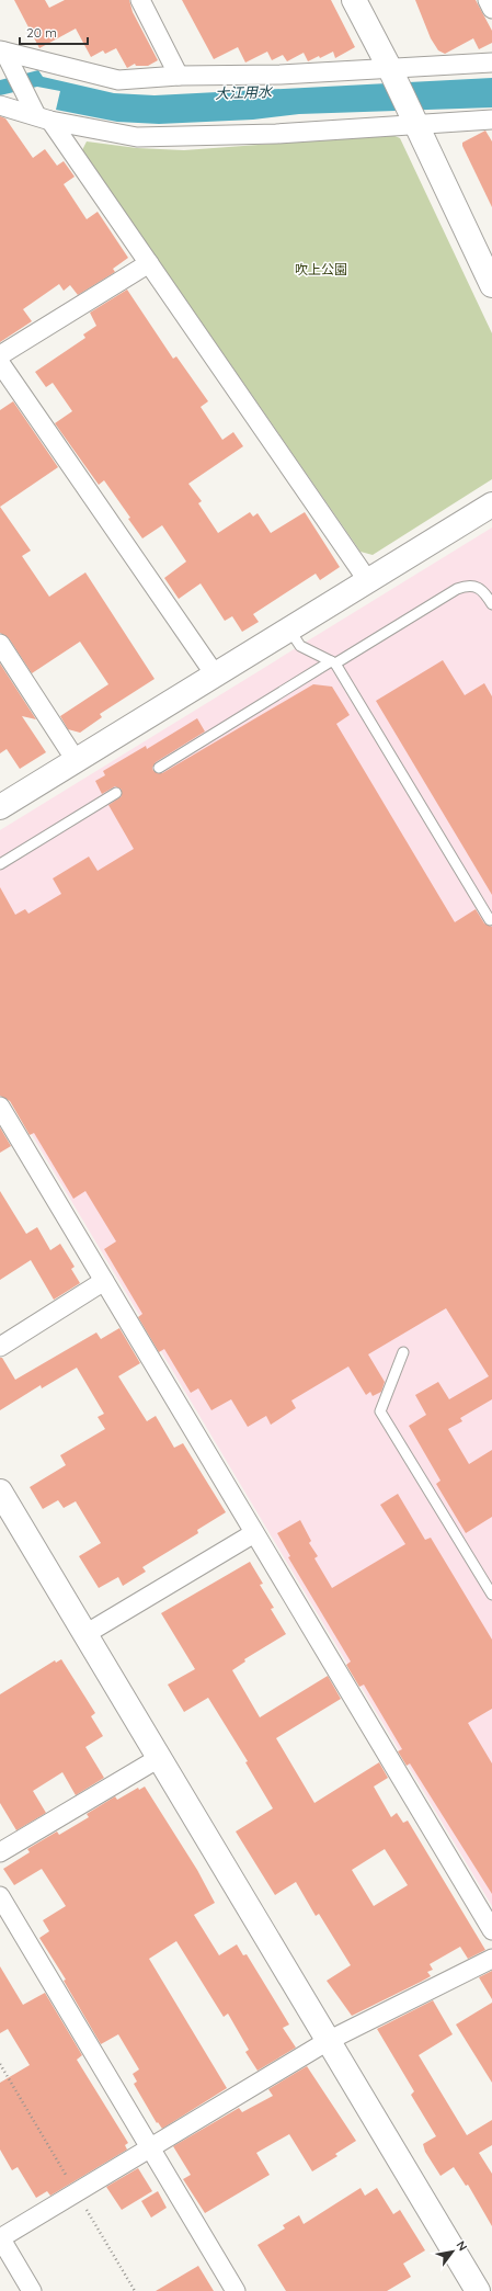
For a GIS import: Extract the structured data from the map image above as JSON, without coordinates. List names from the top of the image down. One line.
{"water":["大江用水"],"parks":["吹上公園"],"scale_bar":"20 m","north":"top right"}
